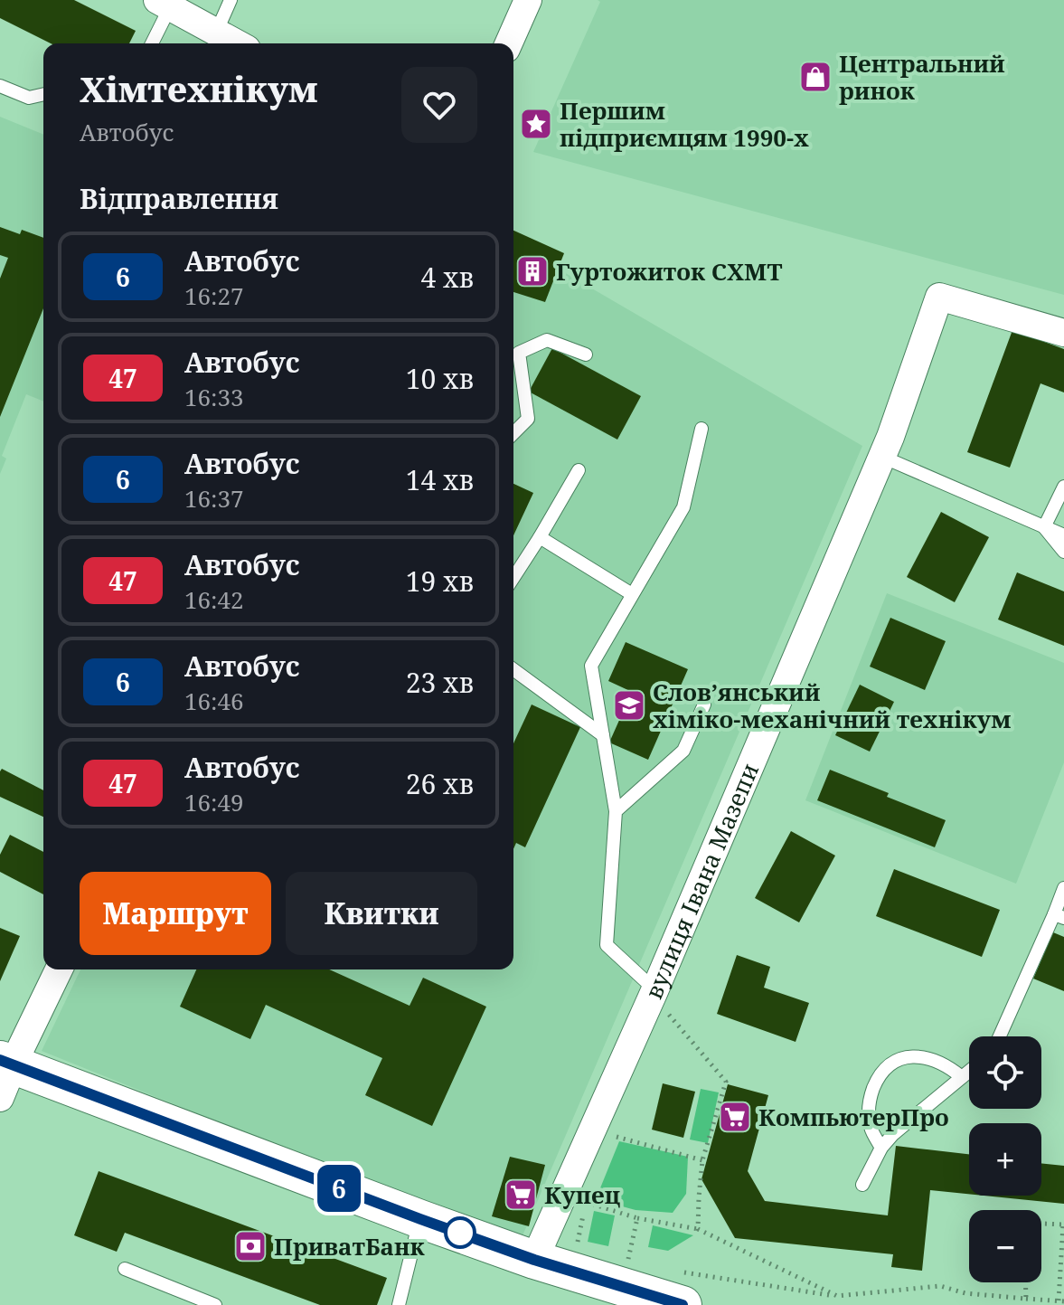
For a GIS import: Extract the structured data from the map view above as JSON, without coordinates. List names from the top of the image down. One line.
{"streets":{"street":["вулиця Івана Мазепи"]},"places":{"shop":["Центральний ринок"],"place":["Першим підприємцям 1990-х"],"building":["Гуртожиток СХМТ"],"school or university":["Слов’янський хіміко-механічний технікум"],"supermarket":["КомпьютерПро","Купец"],"bank":["ПриватБанк"]},"lines":["bus line 6"],"page":{"on_map":"6","heading":[["Хімтехнікум","Автобус"],"Відправлення"],"list":[{"mark":"6","name":"Автобус","note":"16:27","value":"4 хв"},{"mark":"47","name":"Автобус","note":"16:33","value":"10 хв"},{"mark":"6","name":"Автобус","note":"16:37","value":"14 хв"},{"mark":"47","name":"Автобус","note":"16:42","value":"19 хв"},{"mark":"6","name":"Автобус","note":"16:46","value":"23 хв"},{"mark":"47","name":"Автобус","note":"16:49","value":"26 хв"}],"buttons":["Маршрут","Квитки"],"map_buttons":["+","−"]}}
